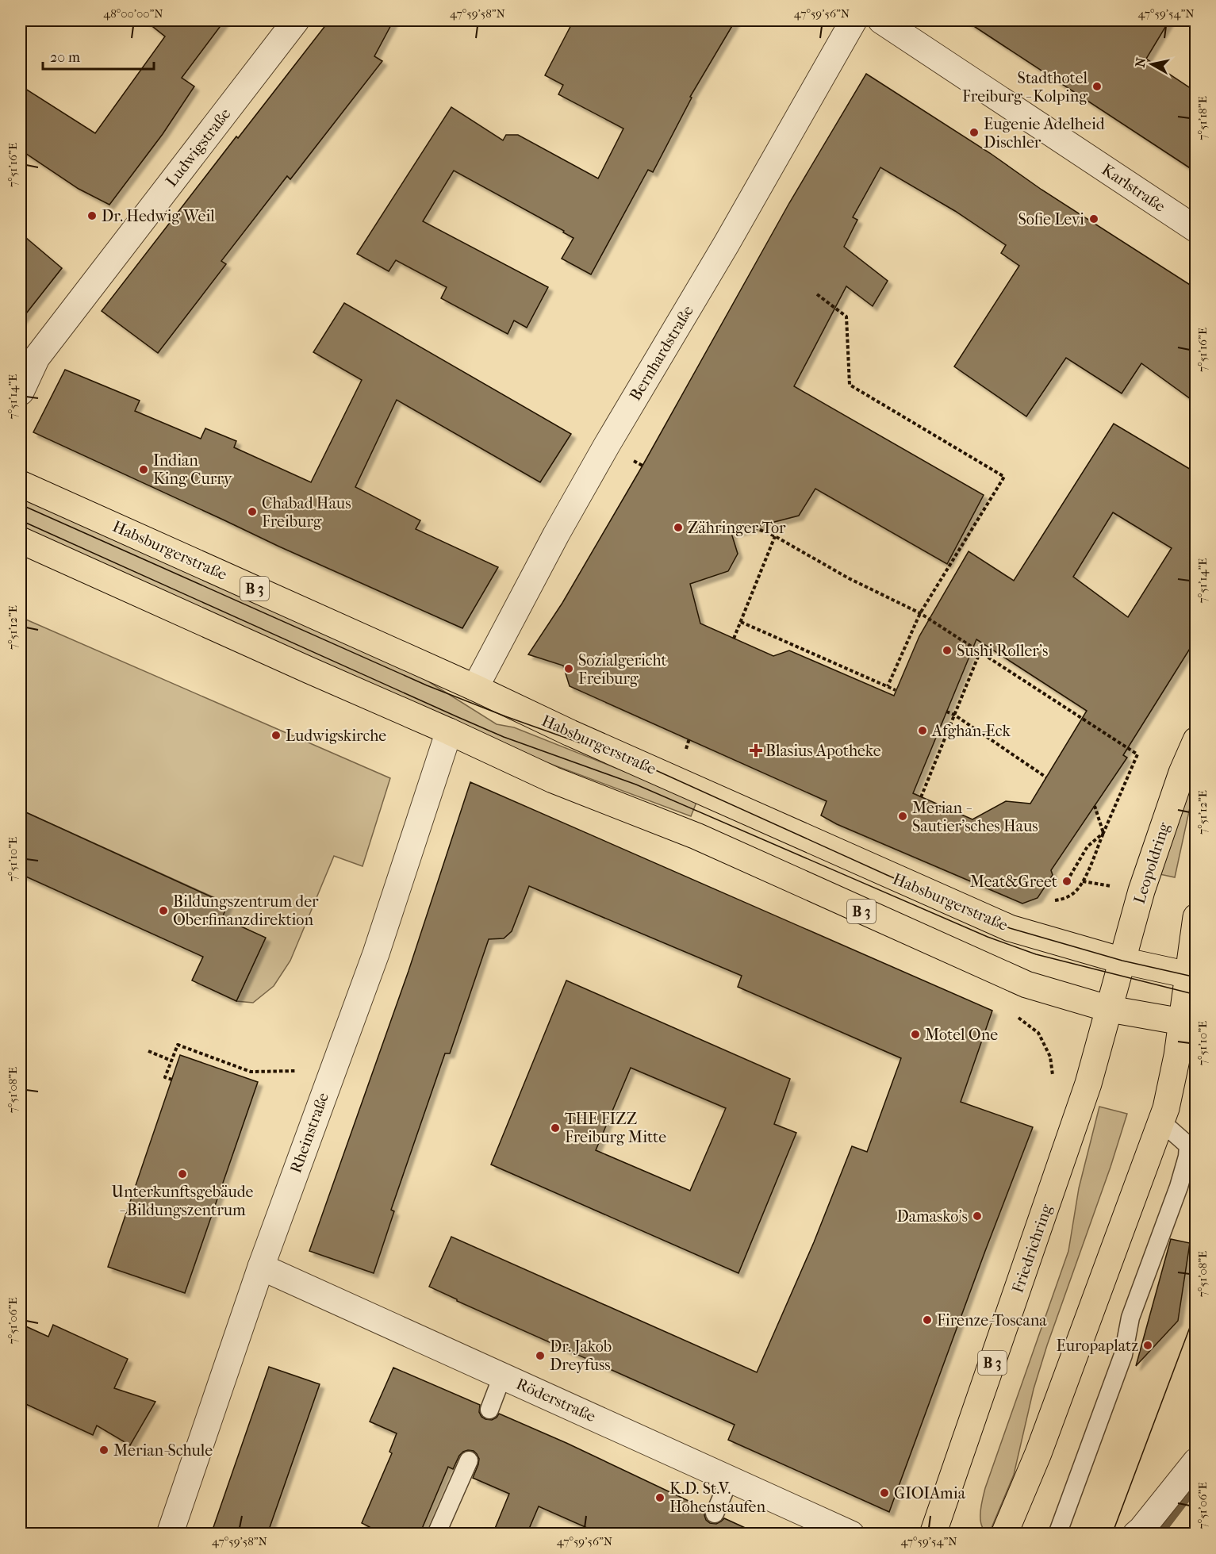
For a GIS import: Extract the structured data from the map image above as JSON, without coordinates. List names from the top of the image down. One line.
{"streets":{"main road":["Habsburgerstraße","B 3","Leopoldring","Friedrichring"],"street":["Ludwigstraße","Karlstraße","Bernhardstraße","Rheinstraße","Röderstraße"]},"crossings":[["Bernhardstraße","Habsburgerstraße"],["Habsburgerstraße","Leopoldring"],["Habsburgerstraße","Friedrichring"],["B 3","Rheinstraße"],["B 3","Friedrichring"],["Leopoldring","Friedrichring"],["Rheinstraße","Röderstraße"]],"places":{"other":["Stadthotel Freiburg - Kolping","Eugenie Adelheid Dischler","Dr. Hedwig Weil","Sofie Levi","Indian King Curry","Chabad Haus Freiburg","Zähringer Tor","Sushi Roller's","Sozialgericht Freiburg","Afghan-Eck","Ludwigskirche","Merian - Sautier'sches Haus","Meat&Greet","Bildungszentrum der Oberfinanzdirektion","Motel One","THE FIZZ Freiburg Mitte","Unterkunftsgebäude - Bildungszentrum","Damasko's","Firenze-Toscana","Europaplatz","Dr. Jakob Dreyfuss","Merian-Schule","GIOIAmia","K.D. St.V. Hohenstaufen"],"health":["Blasius Apotheke"]},"scale_bar":"20 m","north":"left","coordinates":["48°00'00\"N","47°59'58\"N","47°59'56\"N","47°59'54\"N","7°51'18\"E","7°51'16\"E","7°51'14\"E","7°51'12\"E","7°51'10\"E","7°51'08\"E","7°51'06\"E"]}
